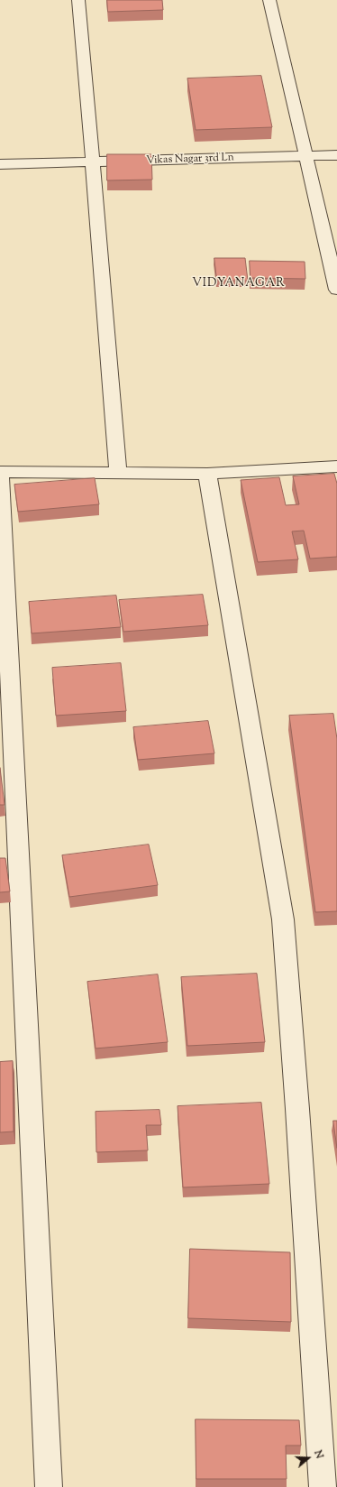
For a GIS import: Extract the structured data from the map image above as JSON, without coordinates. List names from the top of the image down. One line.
{"streets":{"street":["Vikas Nagar 3rd Ln"]},"districts":["VIDYANAGAR"],"north":"right"}
